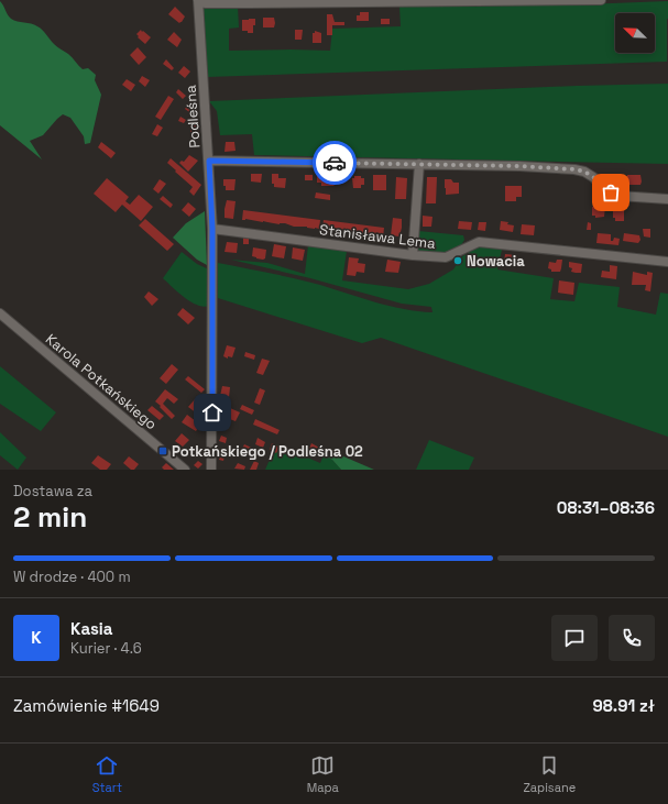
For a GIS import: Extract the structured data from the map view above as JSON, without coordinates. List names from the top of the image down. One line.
{"streets":{"street":["Podleśna","Stanisława Lema","Karola Potkańskiego"]},"crossings":[["Podleśna","Stanisława Lema"]],"places":{"other":["Nowacia"],"transit":["Potkańskiego / Podleśna 02"]},"north":"top left","page":{"heading":["2 min","Dostawa za","08:31–08:36"],"panel":["Kasia","Kurier · 4.6","Zamówienie #1649","98.91 zł"],"bar":"W drodze · 400 m","round":"K","tabs":["Start","Mapa","Zapisane"]}}
